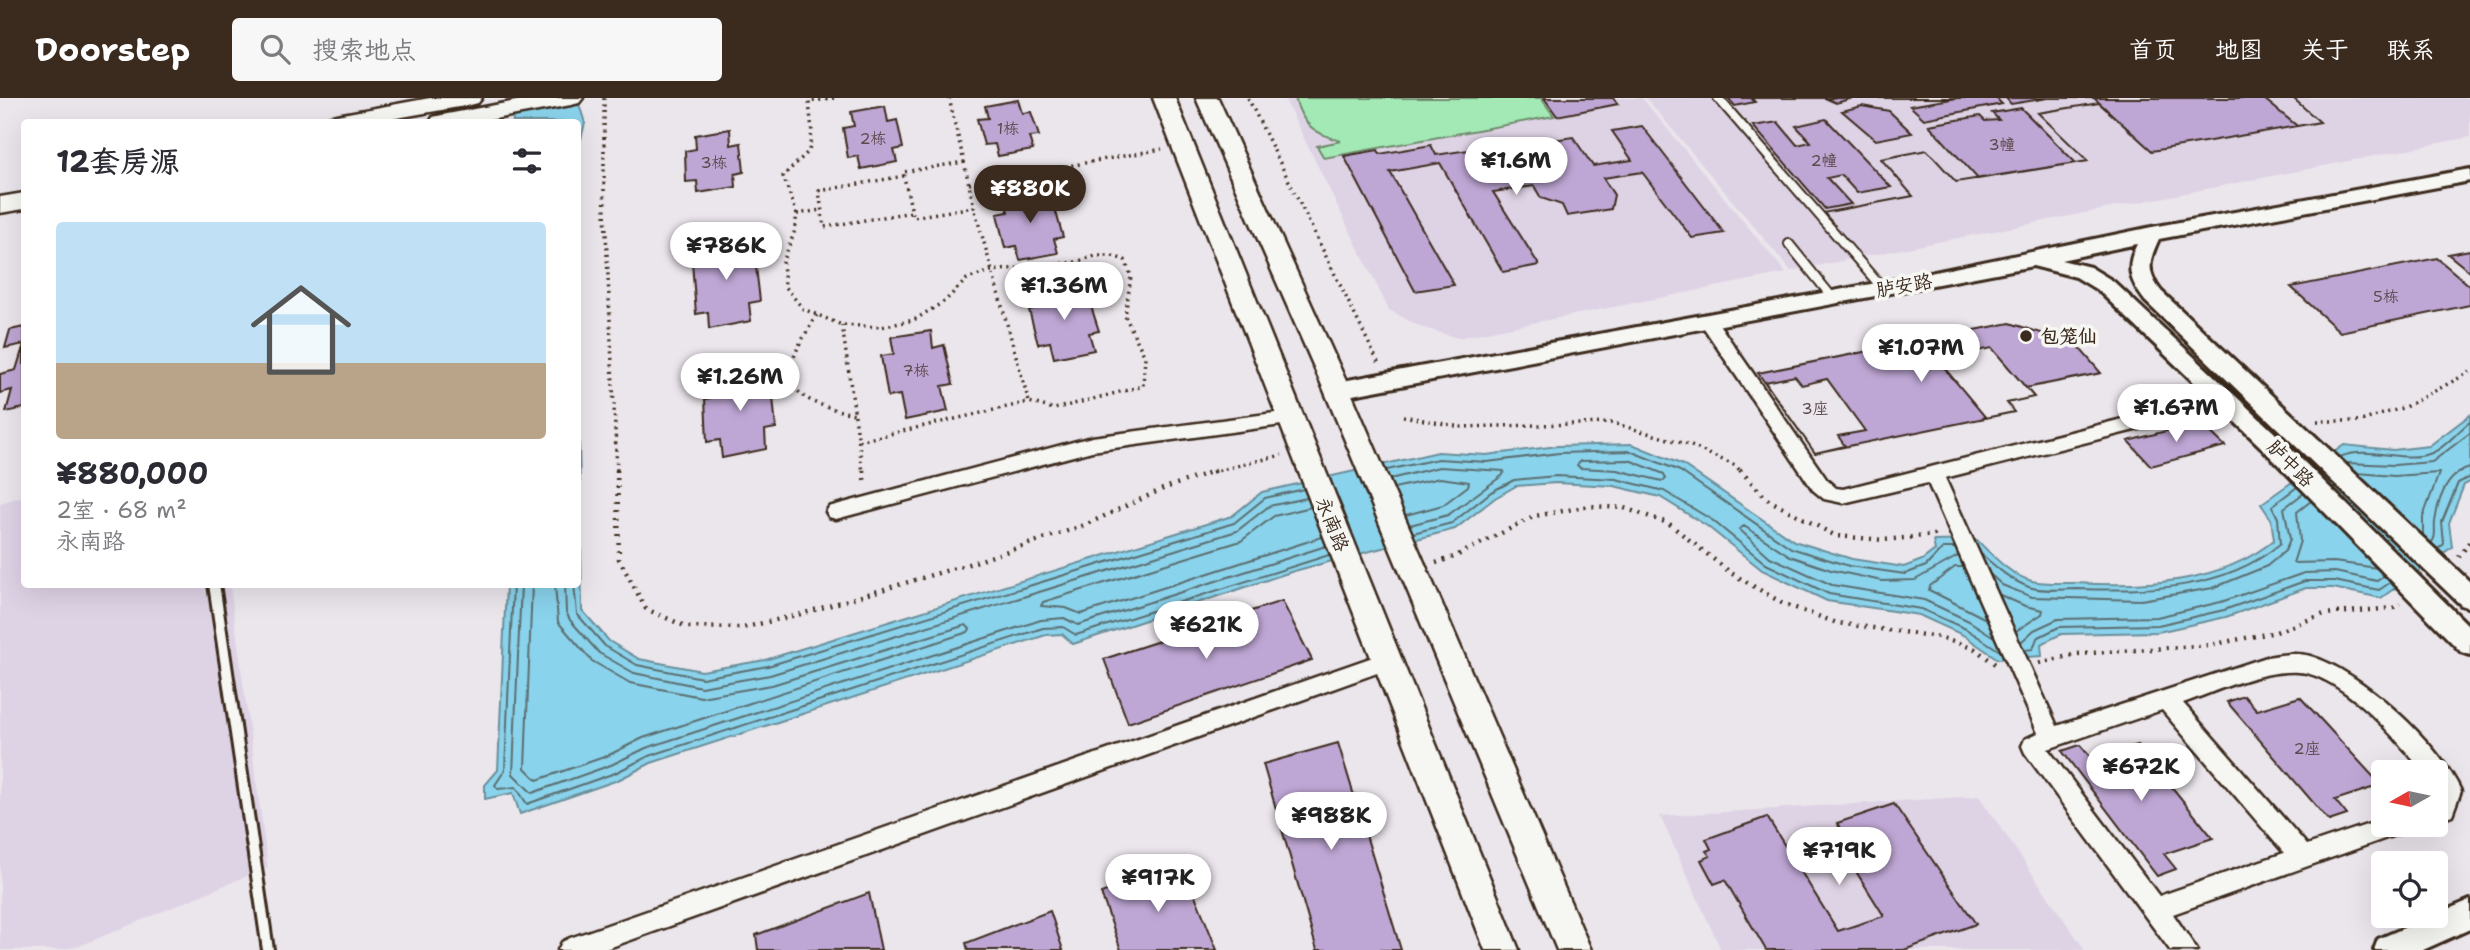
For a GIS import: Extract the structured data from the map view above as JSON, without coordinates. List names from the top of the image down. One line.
{"streets":{"main road":["永南路"],"street":["胪安路","胪中路"]},"crossings":[["胪安路","胪中路"]],"places":["包笼仙"],"house_numbers":["1栋","2栋","3幢","2幢","3栋","5栋","7栋","3座","2座"],"north":"left","page":{"header":"Doorstep","search":"搜索地点","nav":["首页","地图","关于","联系"],"heading":"12套房源","price":["¥1.6M","¥880K","¥786K","¥1.36M","¥1.07M","¥1.26M","¥1.67M","¥621K","¥672K","¥988K","¥719K","¥917K"],"list":[{"name":"¥880,000","note":"2室 · 68 m² · 永南路"}]}}
